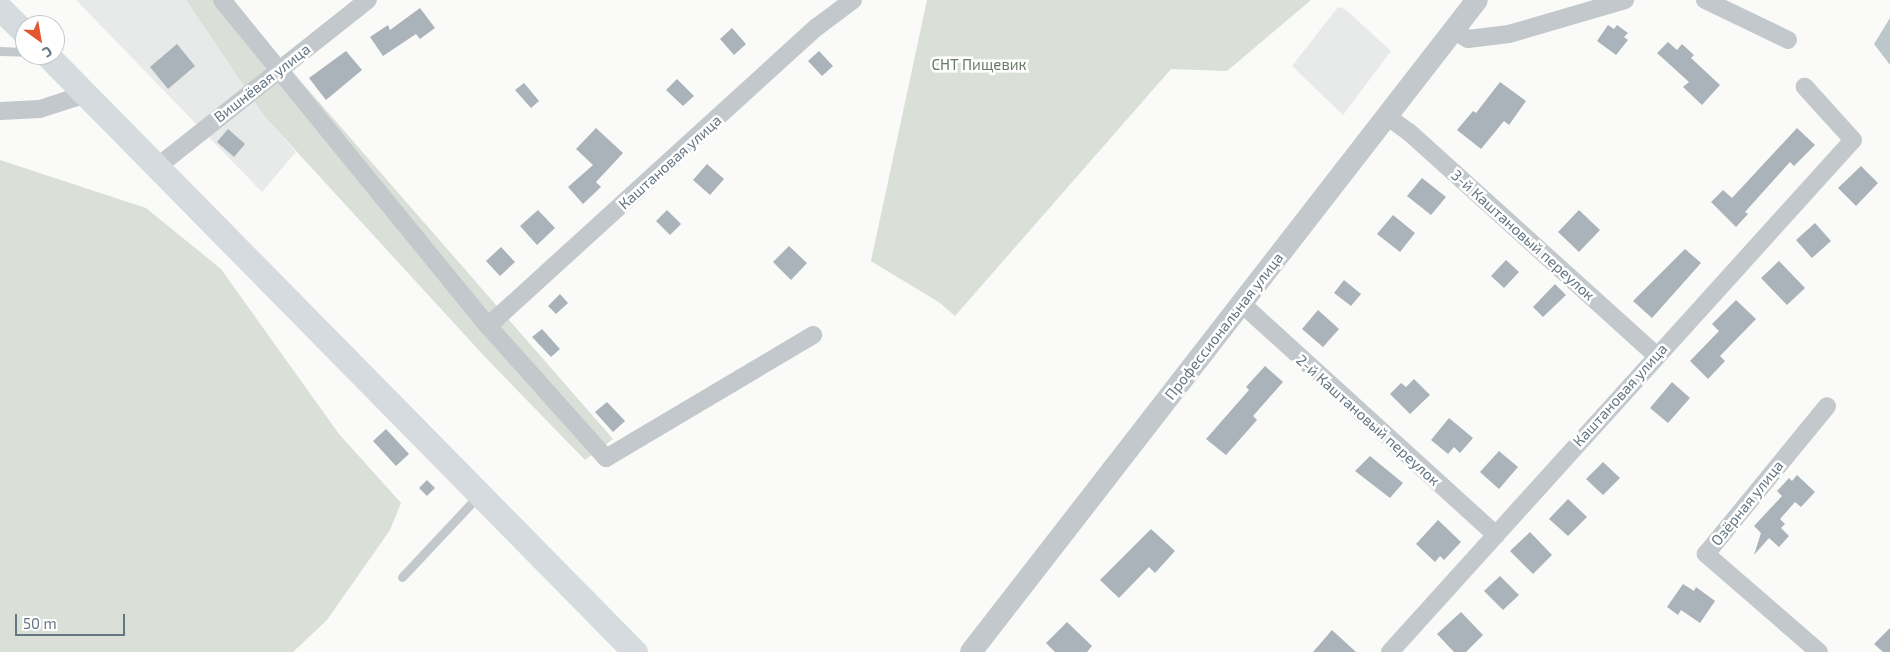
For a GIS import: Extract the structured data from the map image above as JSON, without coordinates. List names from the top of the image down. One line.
{"streets":{"street":["Вишнёвая улица","Каштановая улица","3-й Каштановый переулок","Профессиональная улица","2-й Каштановый переулок","Озёрная улица"]},"crossings":[["Каштановая улица","3-й Каштановый переулок"],["Каштановая улица","2-й Каштановый переулок"],["3-й Каштановый переулок","Профессиональная улица"],["Профессиональная улица","2-й Каштановый переулок"]],"parks":["СНТ Пищевик"],"scale_bar":"50 m","north":"bottom right"}
